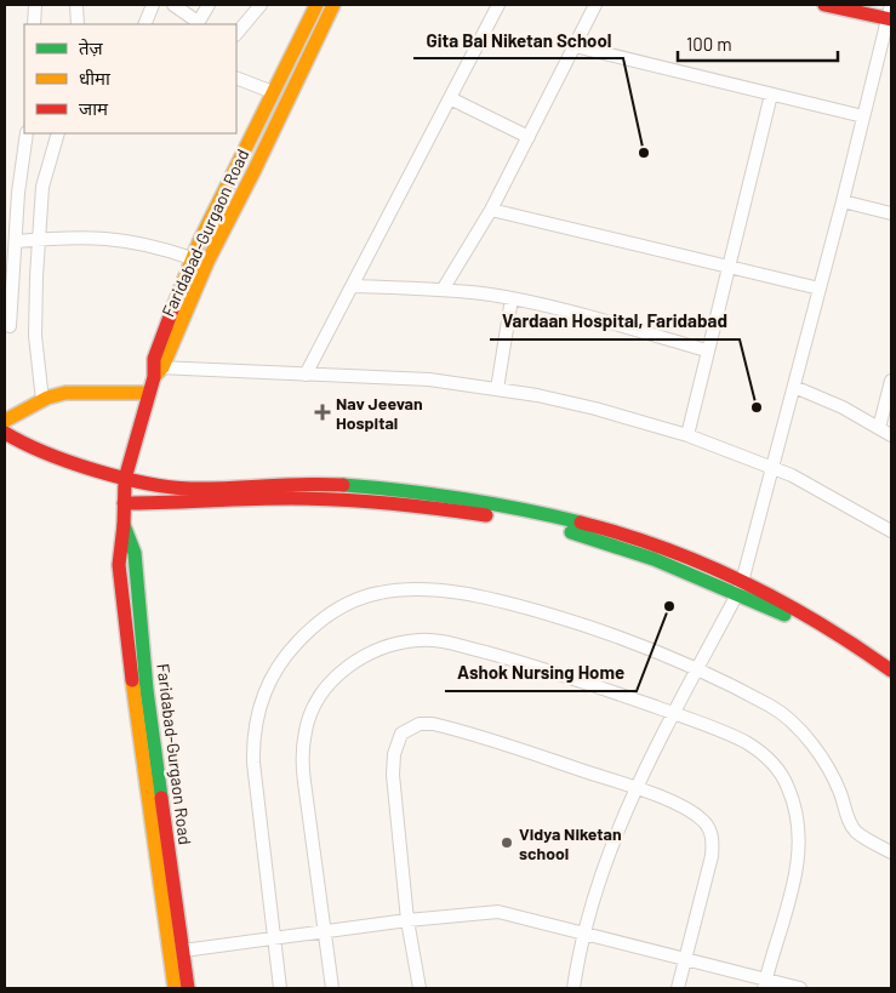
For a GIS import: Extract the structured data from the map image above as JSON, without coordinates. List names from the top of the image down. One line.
{"streets":{"street":["Faridabad-Gurgaon Road"]},"places":{"other":["Gita Bal Niketan School","Vardaan Hospital, Faridabad","Ashok Nursing Home","Vidya Niketan school"],"health":["Nav Jeevan Hospital"]},"legend":["तेज़","धीमा","जाम"],"scale_bar":"100 m"}
